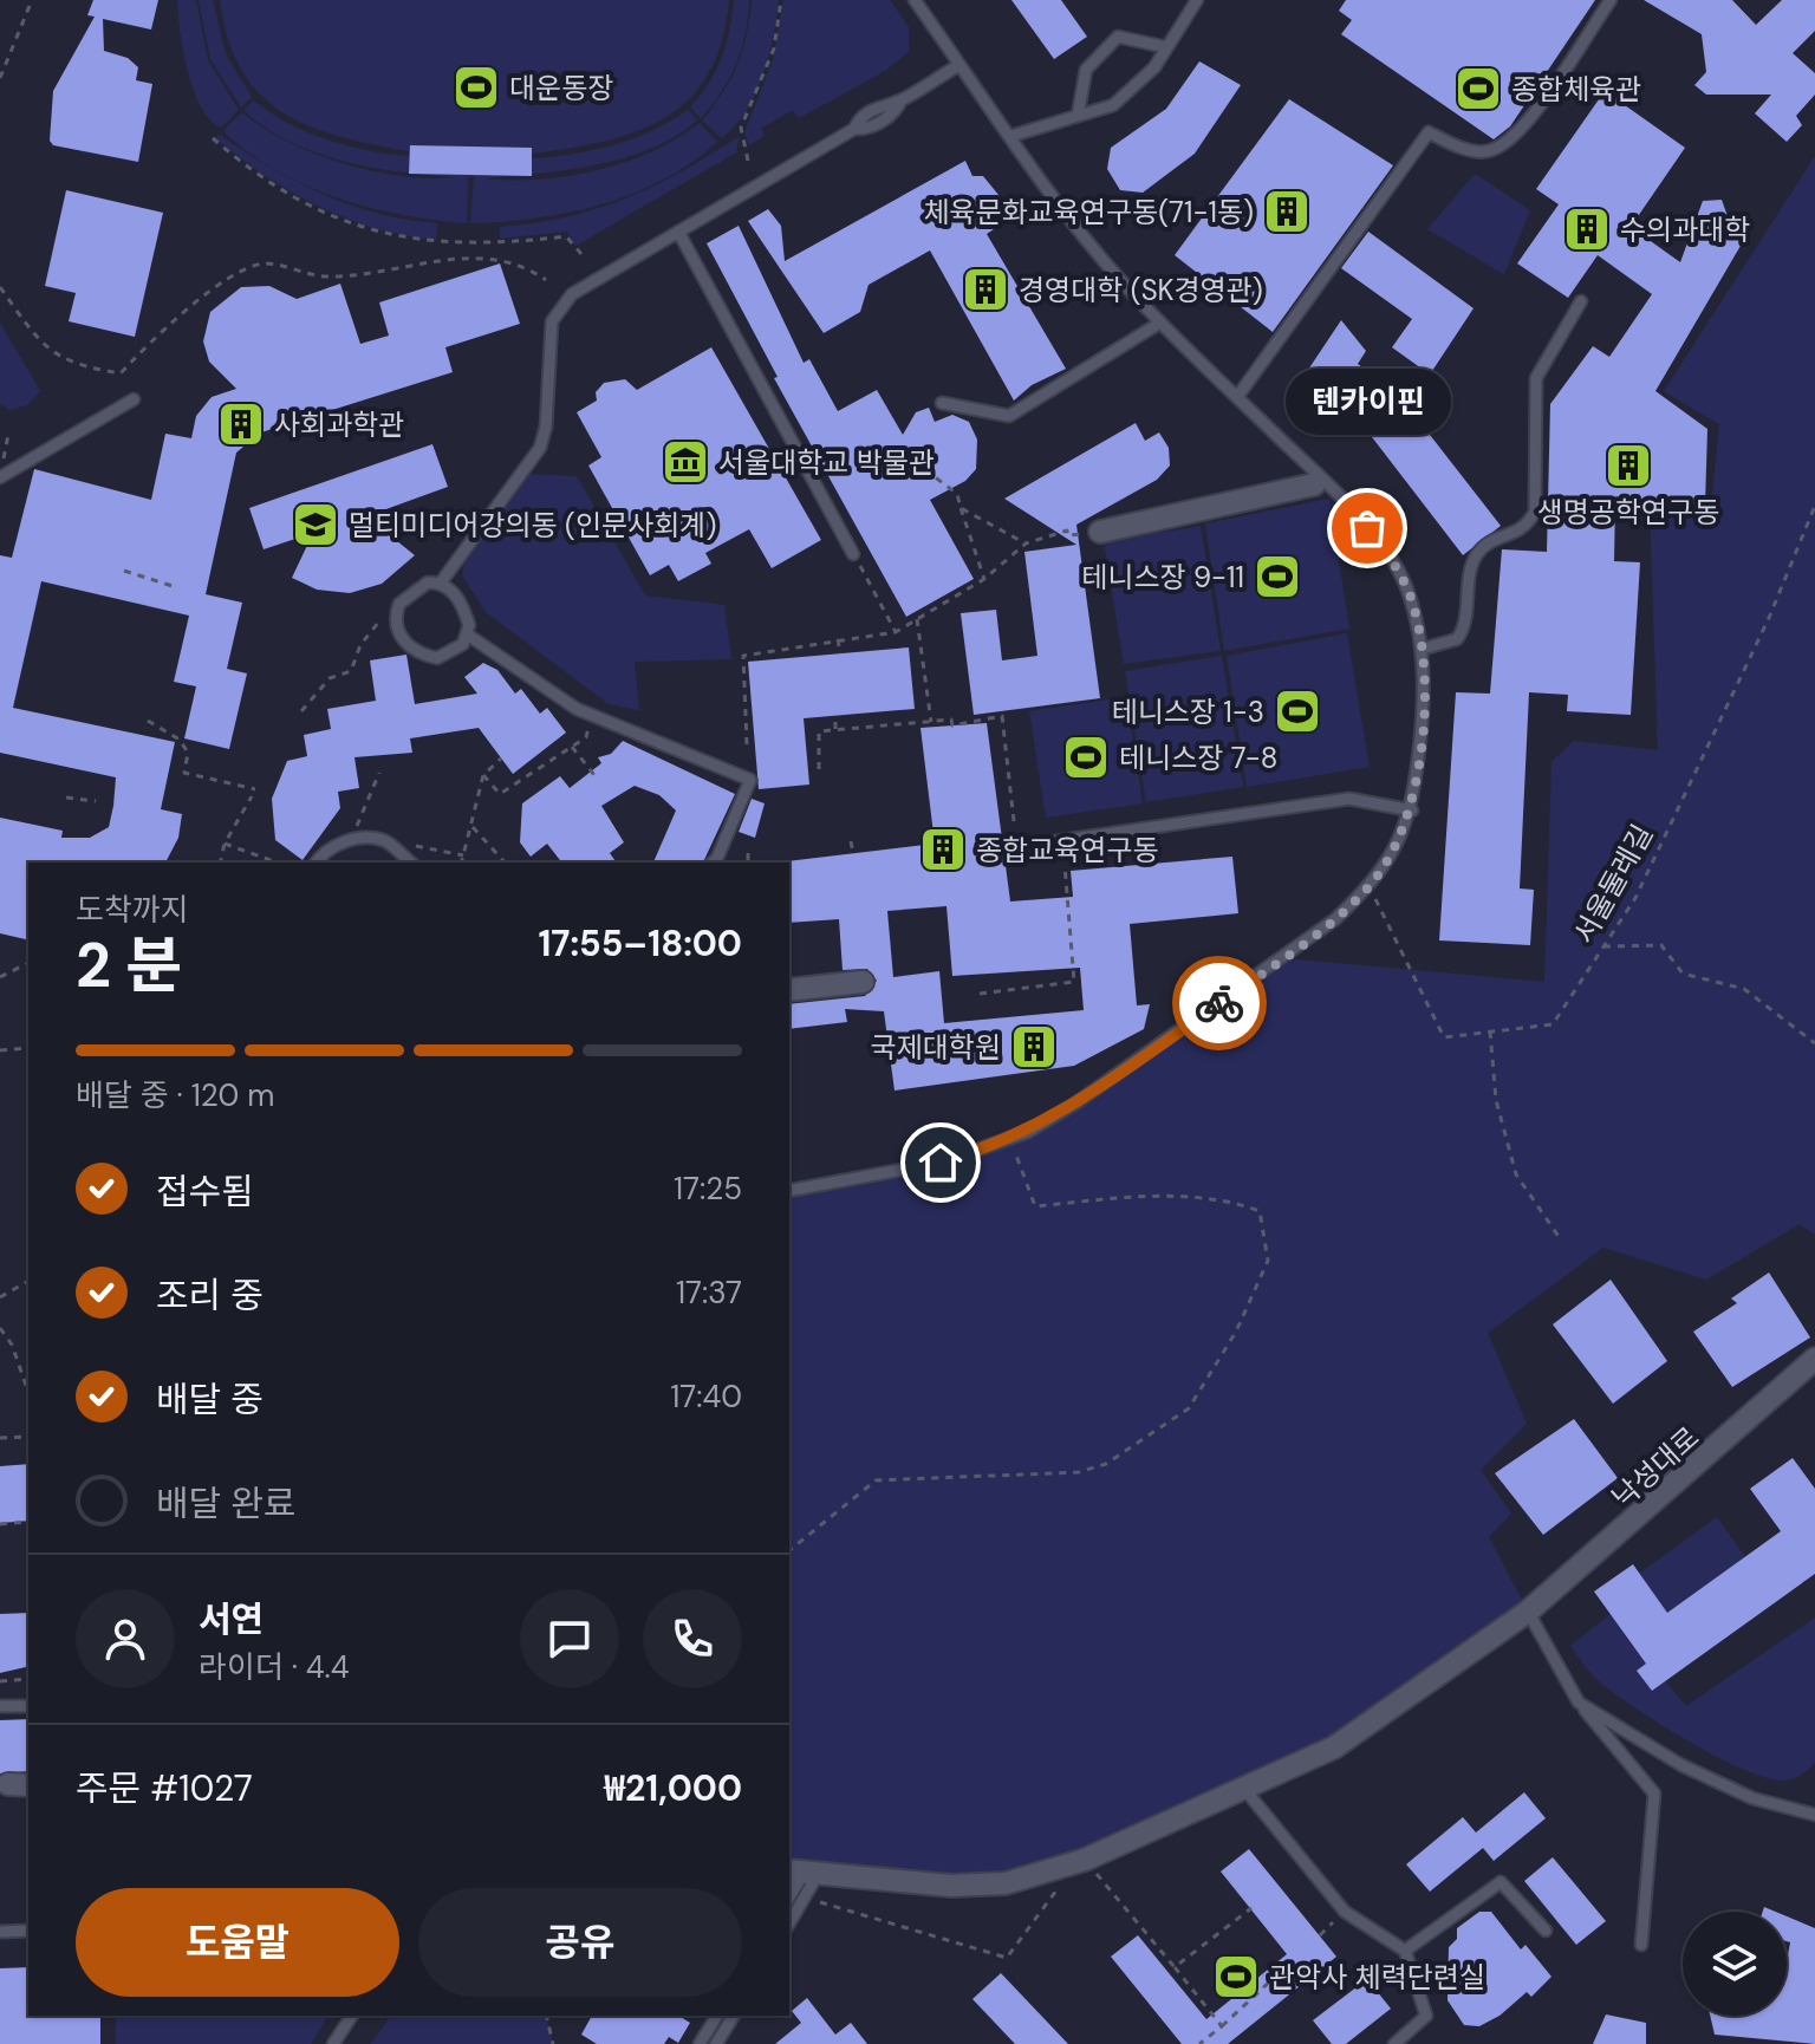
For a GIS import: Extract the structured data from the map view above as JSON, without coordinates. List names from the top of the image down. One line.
{"streets":{"lane":["낙성대로"],"path":["서울둘레길"]},"places":{"sports":["대운동장","종합체육관","테니스장 9-11","테니스장 1-3","테니스장 7-8","관악사 체력단련실"],"building":["체육문화교육연구동(71-1동)","수의과대학","경영대학 (SK경영관)","사회과학관","생명공학연구동","종합교육연구동","국제대학원"],"museum":["서울대학교 박물관"],"school or university":["멀티미디어강의동 (인문사회계)"],"other":["텐카이핀"]},"page":{"bubble":"텐카이핀","heading":["2 분","도착까지","17:55–18:00"],"panel":["서연","라이더 · 4.4","주문 #1027","₩21,000"],"bar":"배달 중 · 120 m","list":[["접수됨","17:25"],["조리 중","17:37"],["배달 중","17:40"],"배달 완료"],"buttons":["도움말","공유"]}}
